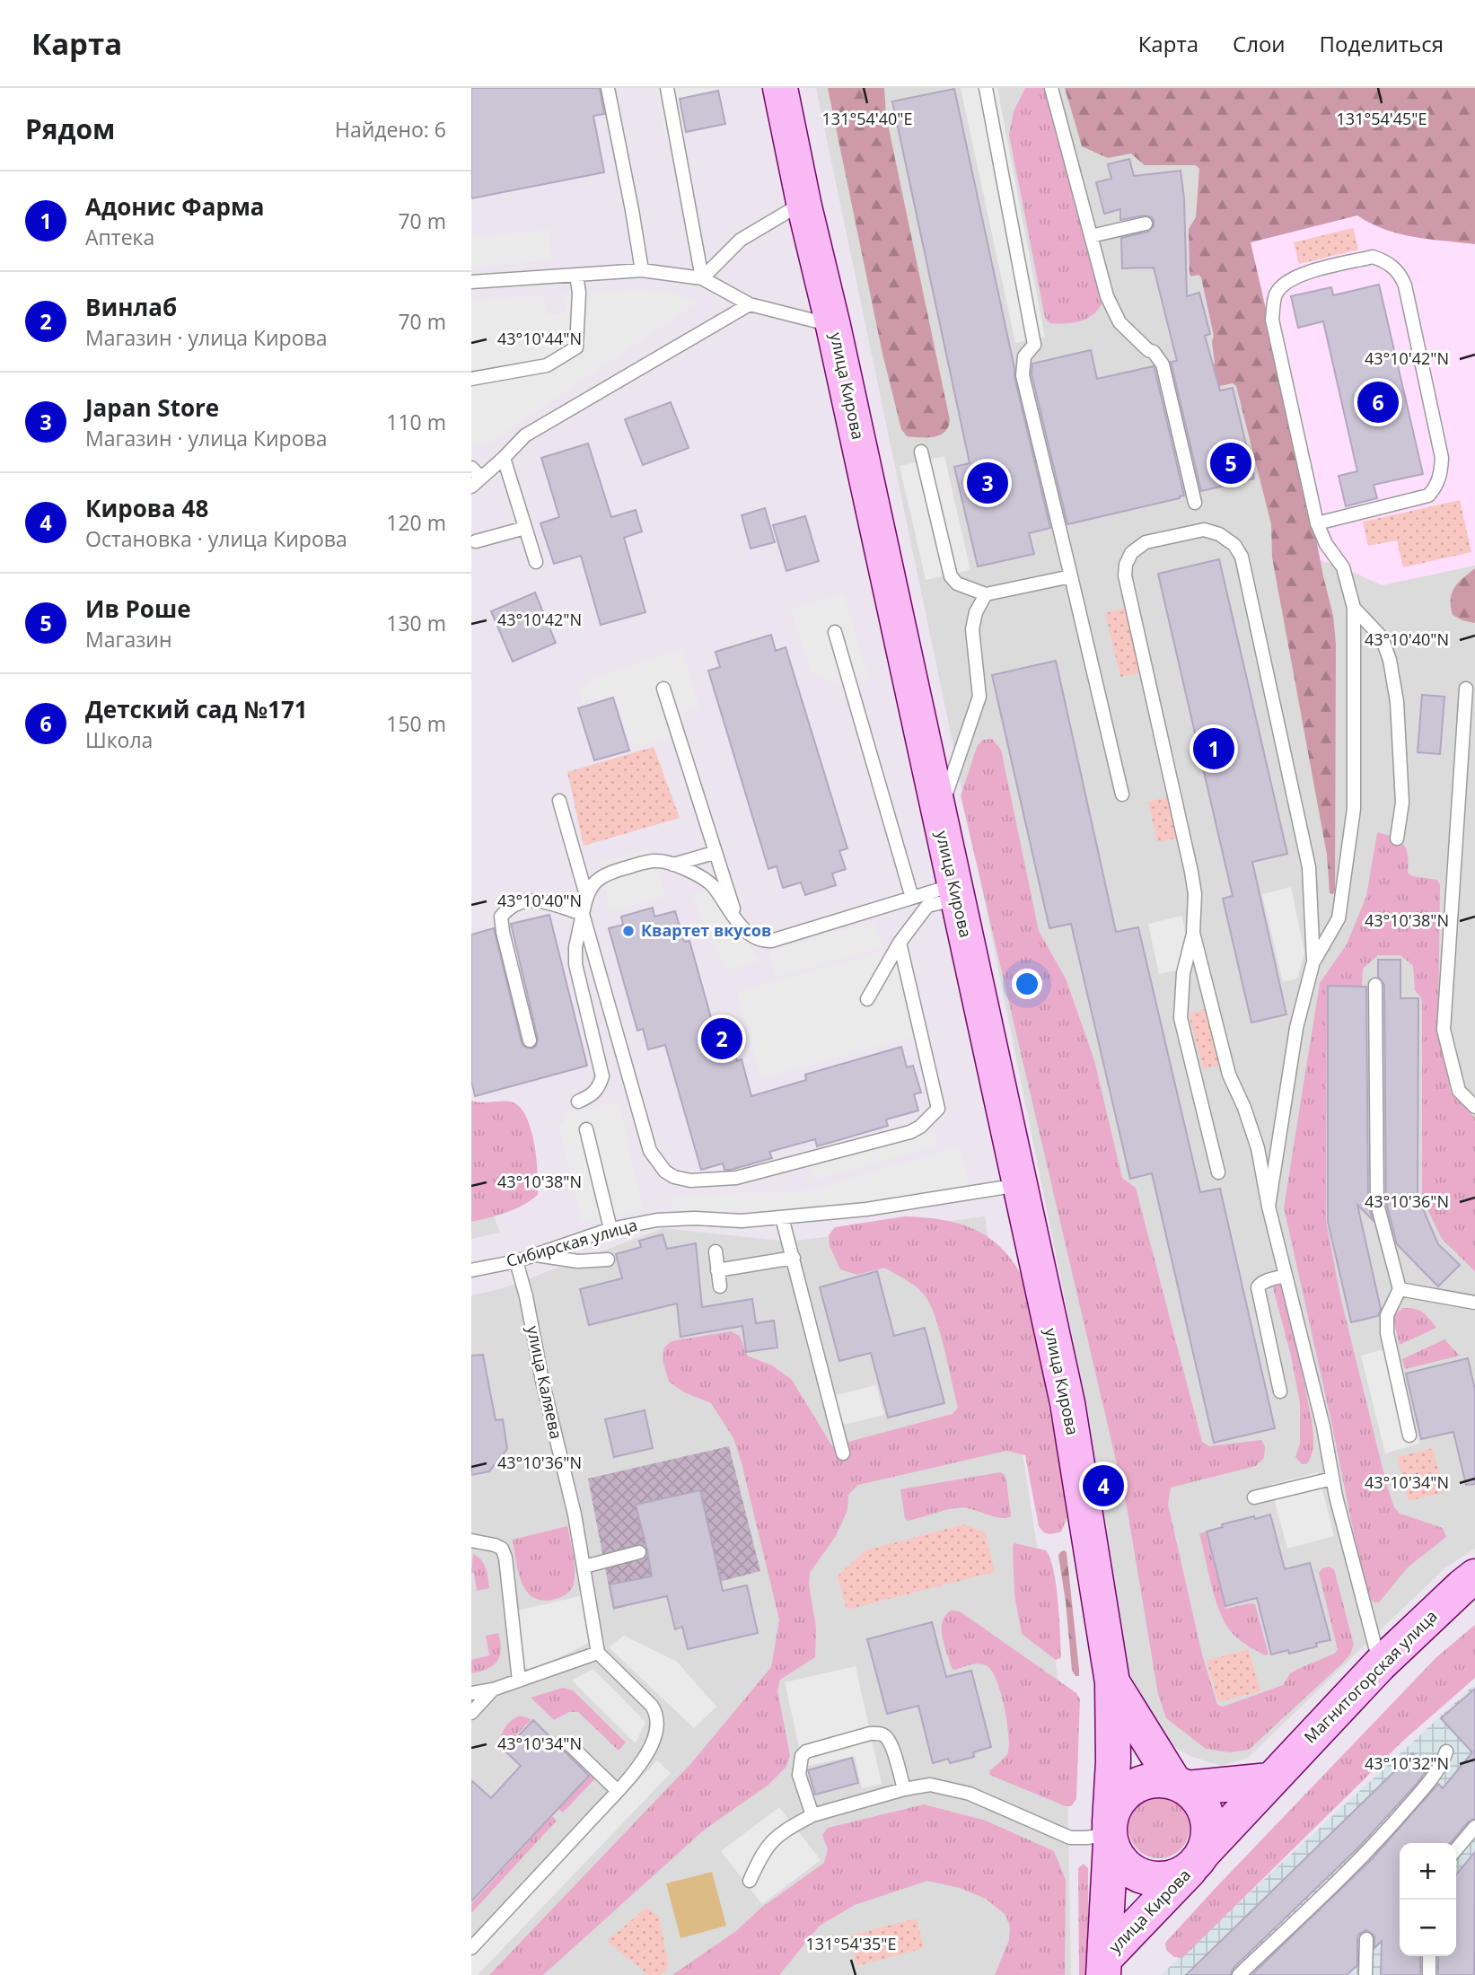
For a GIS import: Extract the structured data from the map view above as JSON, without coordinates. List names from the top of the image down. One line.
{"streets":{"street":["улица Кирова","Магнитогорская улица"],"lane":["Сибирская улица","улица Каляева"]},"crossings":[["улица Кирова","Сибирская улица"],["улица Кирова","Магнитогорская улица"],["Сибирская улица","улица Каляева"]],"places":["Квартет вкусов"],"page":{"header":"Карта","nav":["Карта","Слои","Поделиться"],"heading":["Рядом","Найдено: 6"],"list":[{"mark":"1","name":"Адонис Фарма","note":"Аптека","value":"70 m"},{"mark":"2","name":"Винлаб","note":"Магазин · улица Кирова","value":"70 m"},{"mark":"3","name":"Japan Store","note":"Магазин · улица Кирова","value":"110 m"},{"mark":"4","name":"Кирова 48","note":"Остановка · улица Кирова","value":"120 m"},{"mark":"5","name":"Ив Роше","note":"Магазин","value":"130 m"},{"mark":"6","name":"Детский сад №171","note":"Школа","value":"150 m"}],"pins":["6","5","3","1","2","4"],"map_buttons":["+","−"]},"coordinates":["131°54'40\"E","131°54'45\"E","43°10'44\"N","43°10'42\"N","43°10'40\"N","43°10'38\"N","43°10'36\"N","43°10'34\"N","43°10'32\"N","131°54'35\"E"]}
